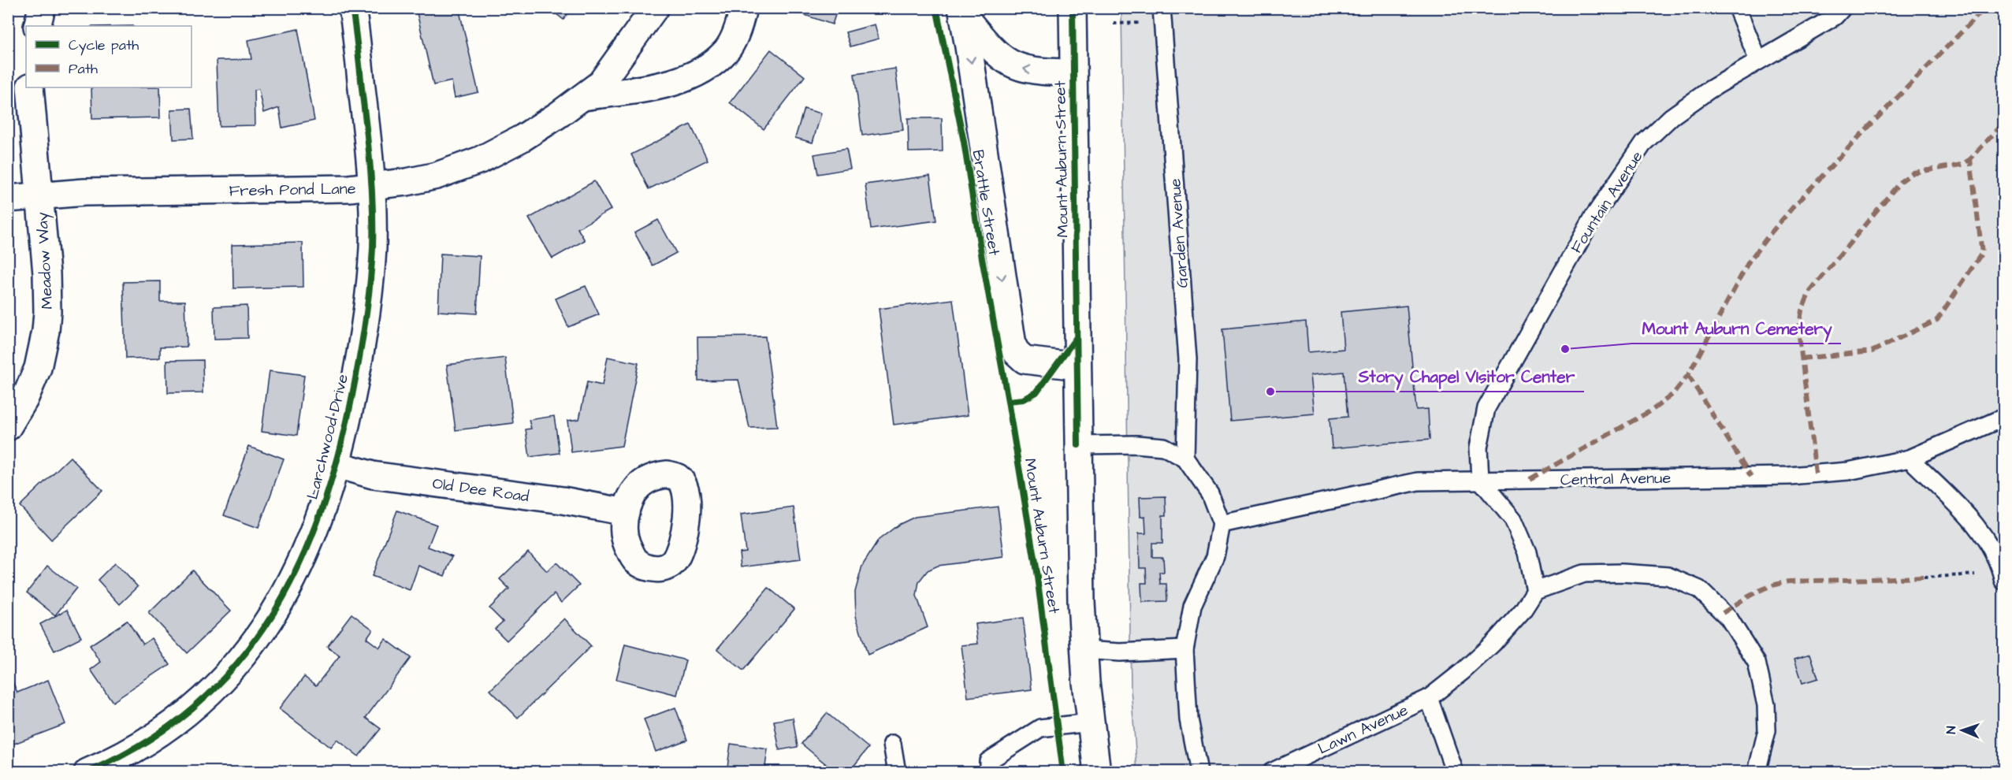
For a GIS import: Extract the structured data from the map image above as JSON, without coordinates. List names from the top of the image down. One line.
{"streets":{"street":["Mount Auburn Street","Fresh Pond Lane","Brattle Street","Meadow Way","Larchwood Drive","Old Dee Road"],"lane":["Fountain Avenue","Garden Avenue","Central Avenue","Lawn Avenue"]},"crossings":[["Mount Auburn Street","Brattle Street"],["Fresh Pond Lane","Meadow Way"],["Fresh Pond Lane","Larchwood Drive"],["Fountain Avenue","Central Avenue"],["Larchwood Drive","Old Dee Road"]],"places":["Mount Auburn Cemetery","Story Chapel VIsitor Center"],"legend":["Cycle path","Path"],"north":"left"}
